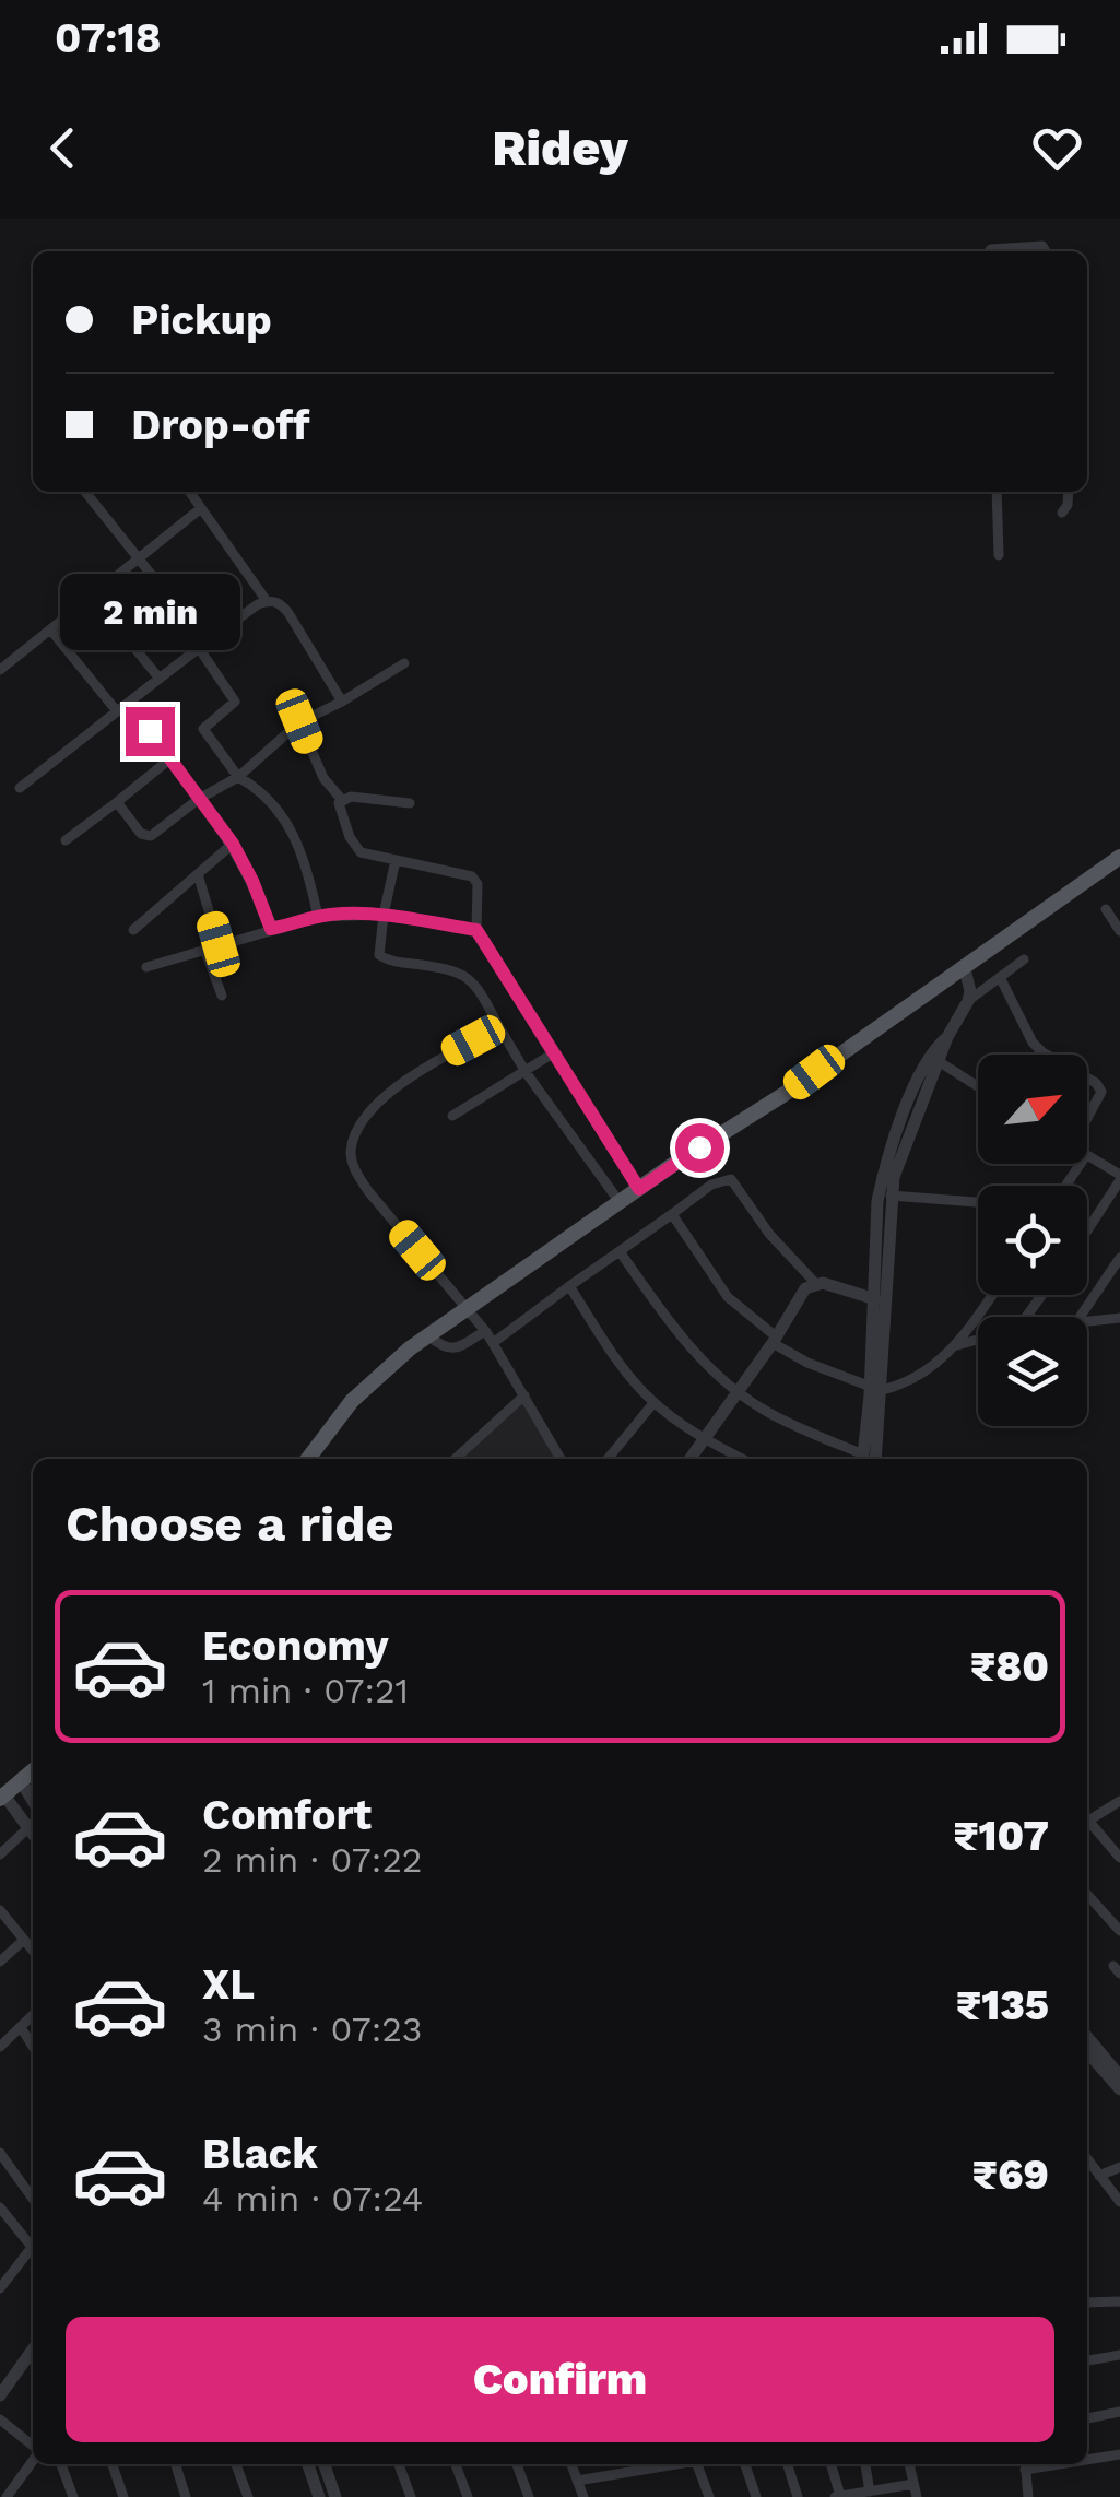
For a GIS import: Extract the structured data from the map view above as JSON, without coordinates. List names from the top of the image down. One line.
{"north":"top right","page":{"status":"07:18","header":"Ridey","banner":["Pickup","Drop-off"],"bubble":"2 min","heading":"Choose a ride","list":[{"name":"Economy","note":"1 min · 07:21","value":"₹80"},{"name":"Comfort","note":"2 min · 07:22","value":"₹107"},{"name":"XL","note":"3 min · 07:23","value":"₹135"},{"name":"Black","note":"4 min · 07:24","value":"₹69"}],"buttons":"Confirm"}}
